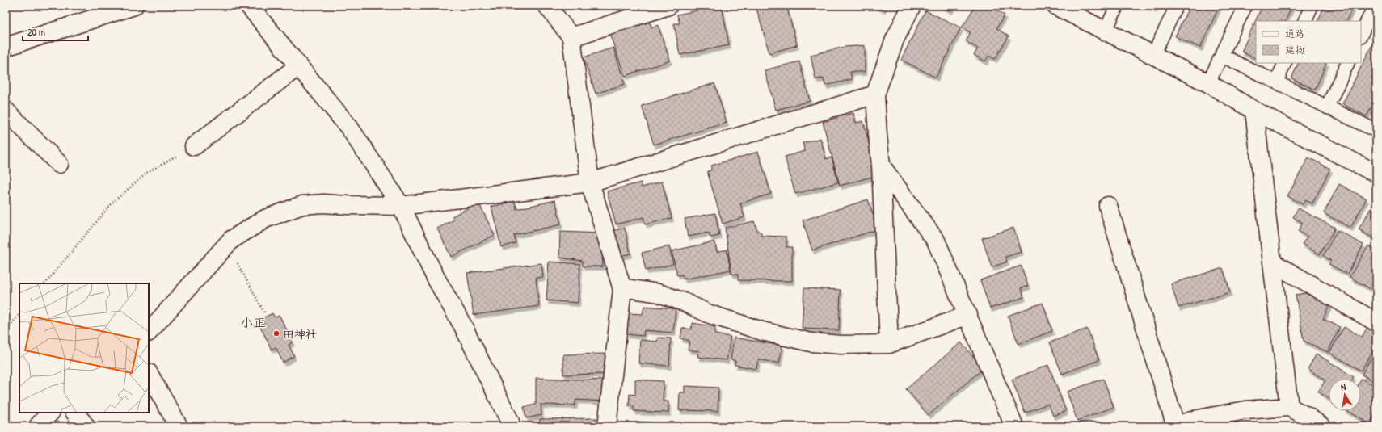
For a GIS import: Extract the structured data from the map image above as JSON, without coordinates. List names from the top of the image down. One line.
{"districts":["小正"],"places":["田神社"],"legend":["道路","建物"],"scale_bar":"20 m","north":"top"}
